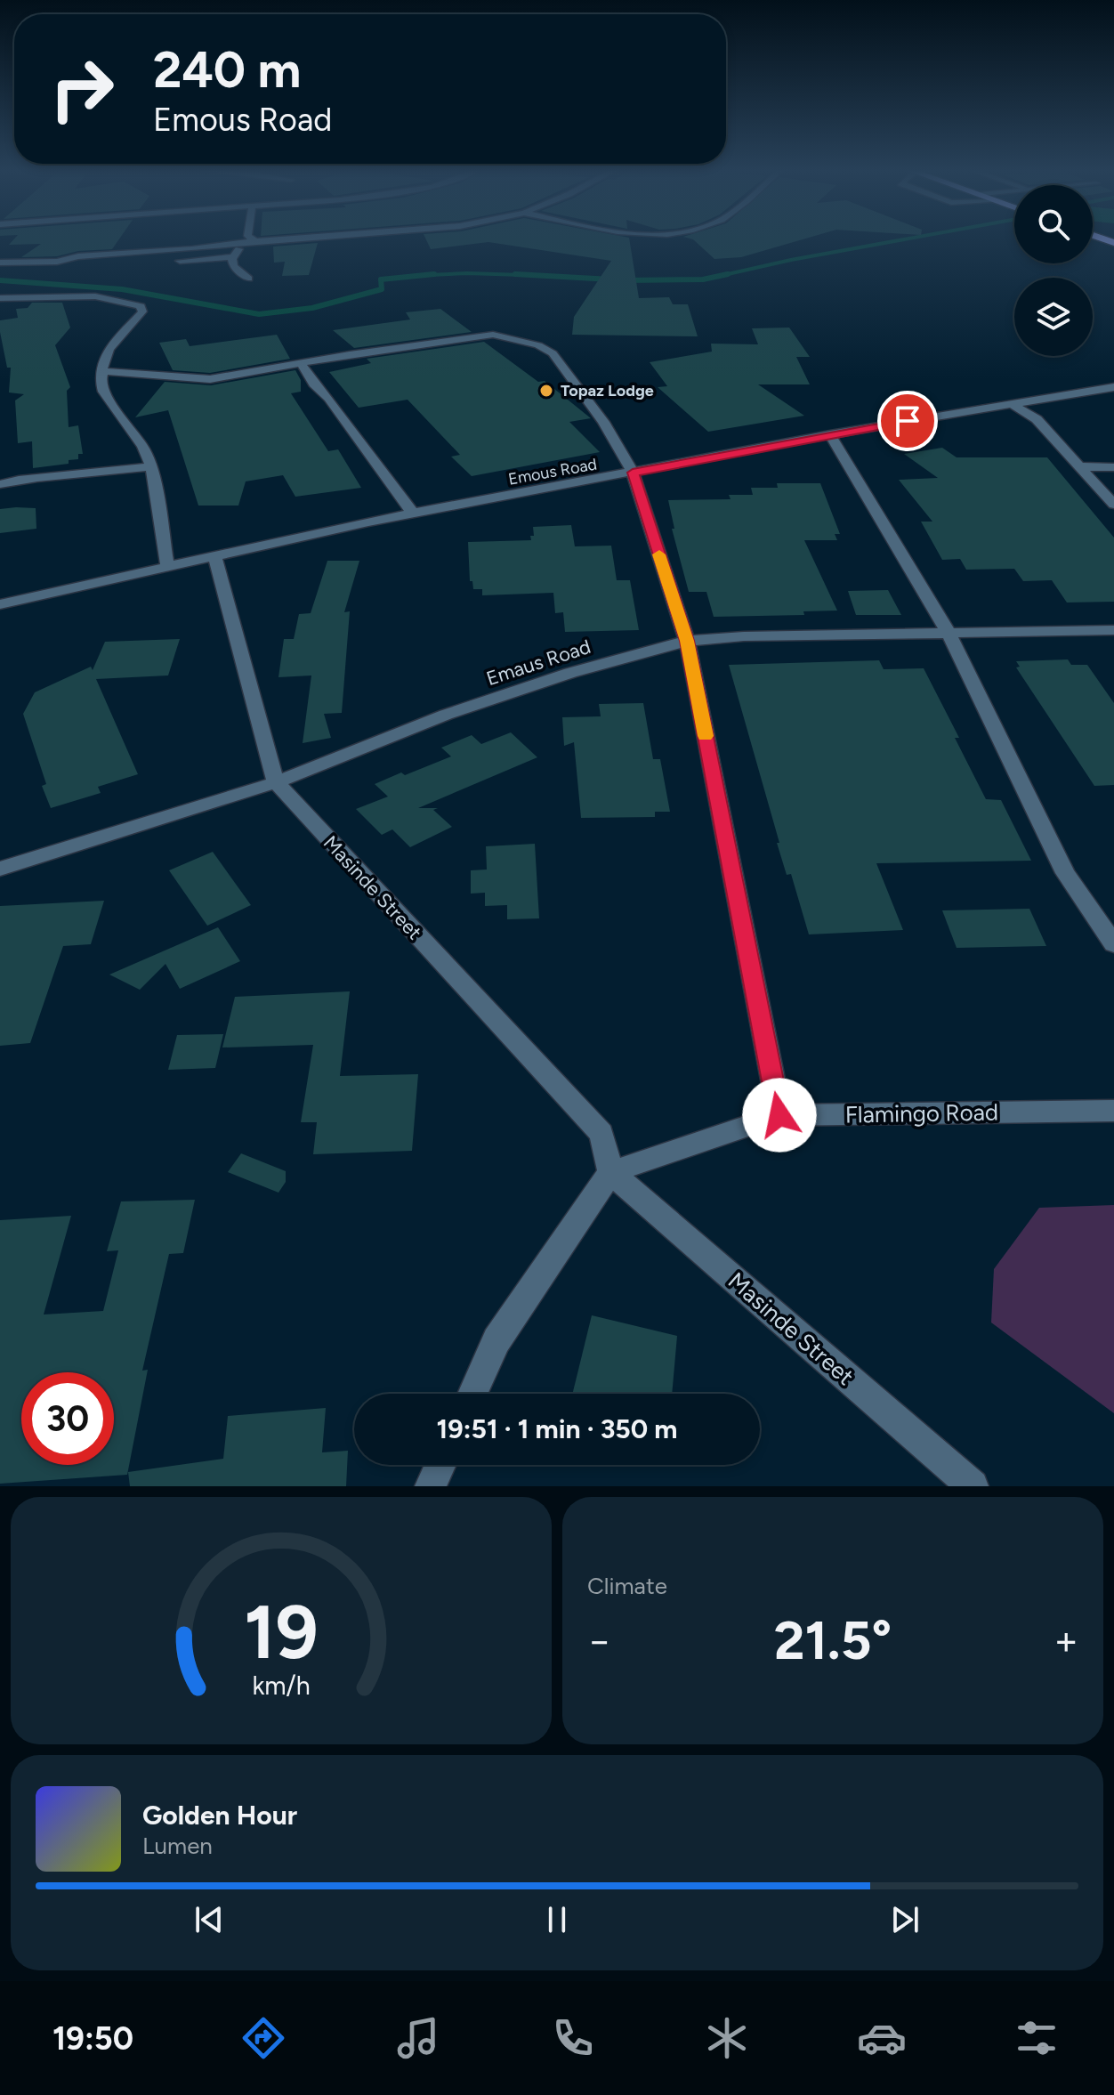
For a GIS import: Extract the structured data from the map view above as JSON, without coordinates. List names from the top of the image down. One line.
{"streets":{"street":["Emous Road","Emaus Road","Masinde Street","Flamingo Road"]},"crossings":[["Emous Road","Masinde Street"],["Emaus Road","Masinde Street"],["Masinde Street","Flamingo Road"]],"places":["Topaz Lodge"],"page":{"turn":["240 m","Emous Road"],"limit":"30","trip":"19:51 · 1 min · 350 m","tile":"Climate","heat":["−","21.5°","+"],"song":["Golden Hour","Lumen"],"tabs":"19:50","gauge":["19","km/h"]}}
